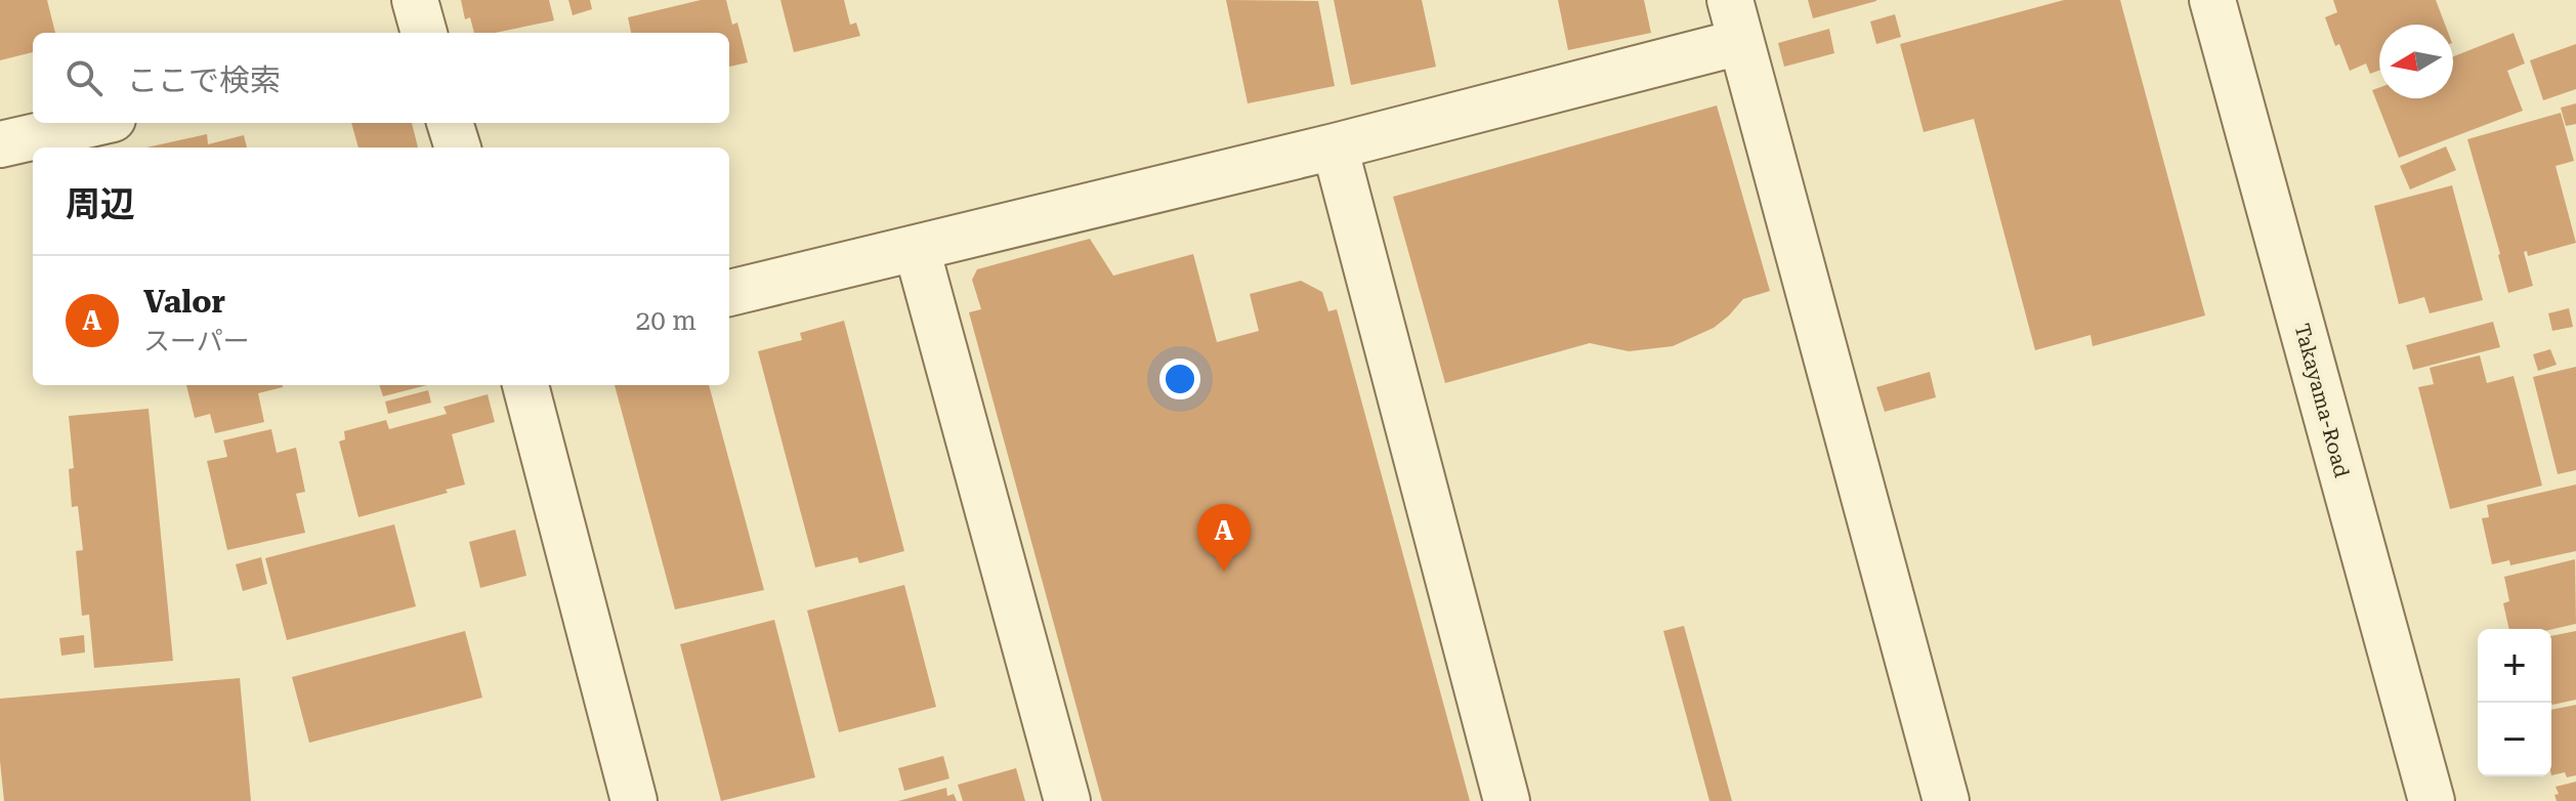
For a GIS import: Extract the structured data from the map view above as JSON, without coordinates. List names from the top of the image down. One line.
{"streets":{"street":["Takayama-Road"]},"north":"left","page":{"search":"ここで検索","heading":"周辺","list":[{"mark":"A","name":"Valor","note":"スーパー","value":"20 m"}],"pins":"A","map_buttons":["+","−"]}}
